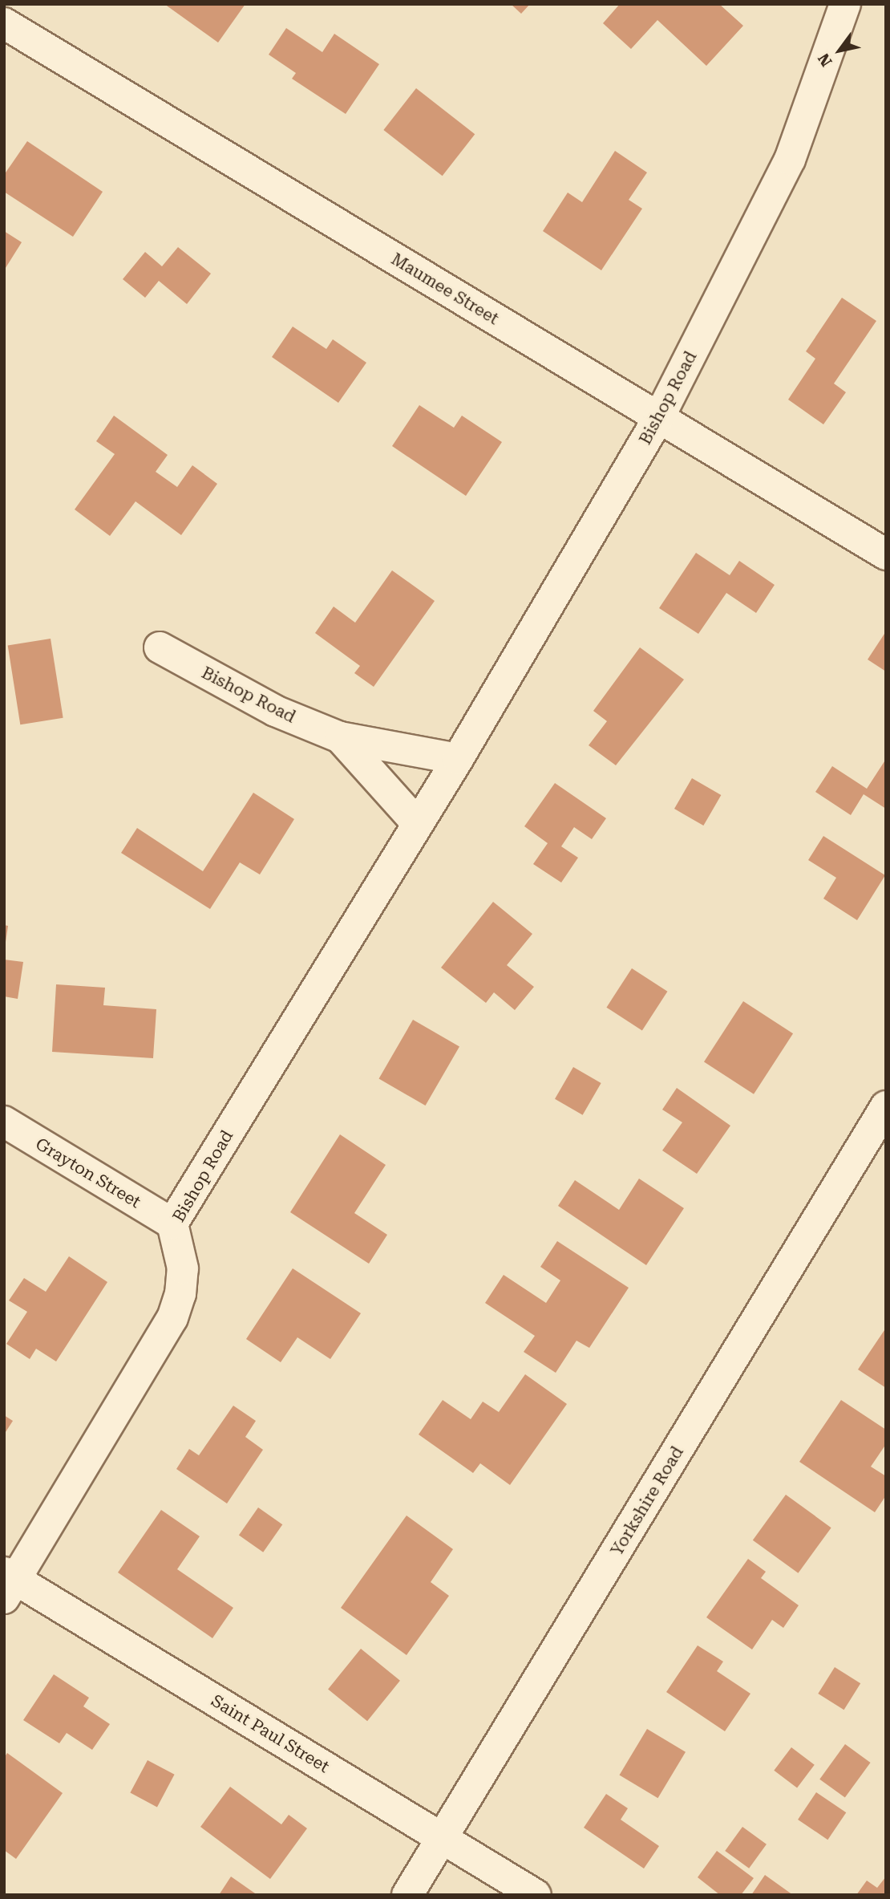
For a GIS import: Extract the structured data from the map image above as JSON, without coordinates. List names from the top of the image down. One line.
{"streets":{"street":["Maumee Street","Bishop Road","Grayton Street","Yorkshire Road","Saint Paul Street"]},"crossings":[["Maumee Street","Bishop Road"],["Bishop Road","Grayton Street"],["Bishop Road","Saint Paul Street"],["Yorkshire Road","Saint Paul Street"]],"north":"bottom left"}
